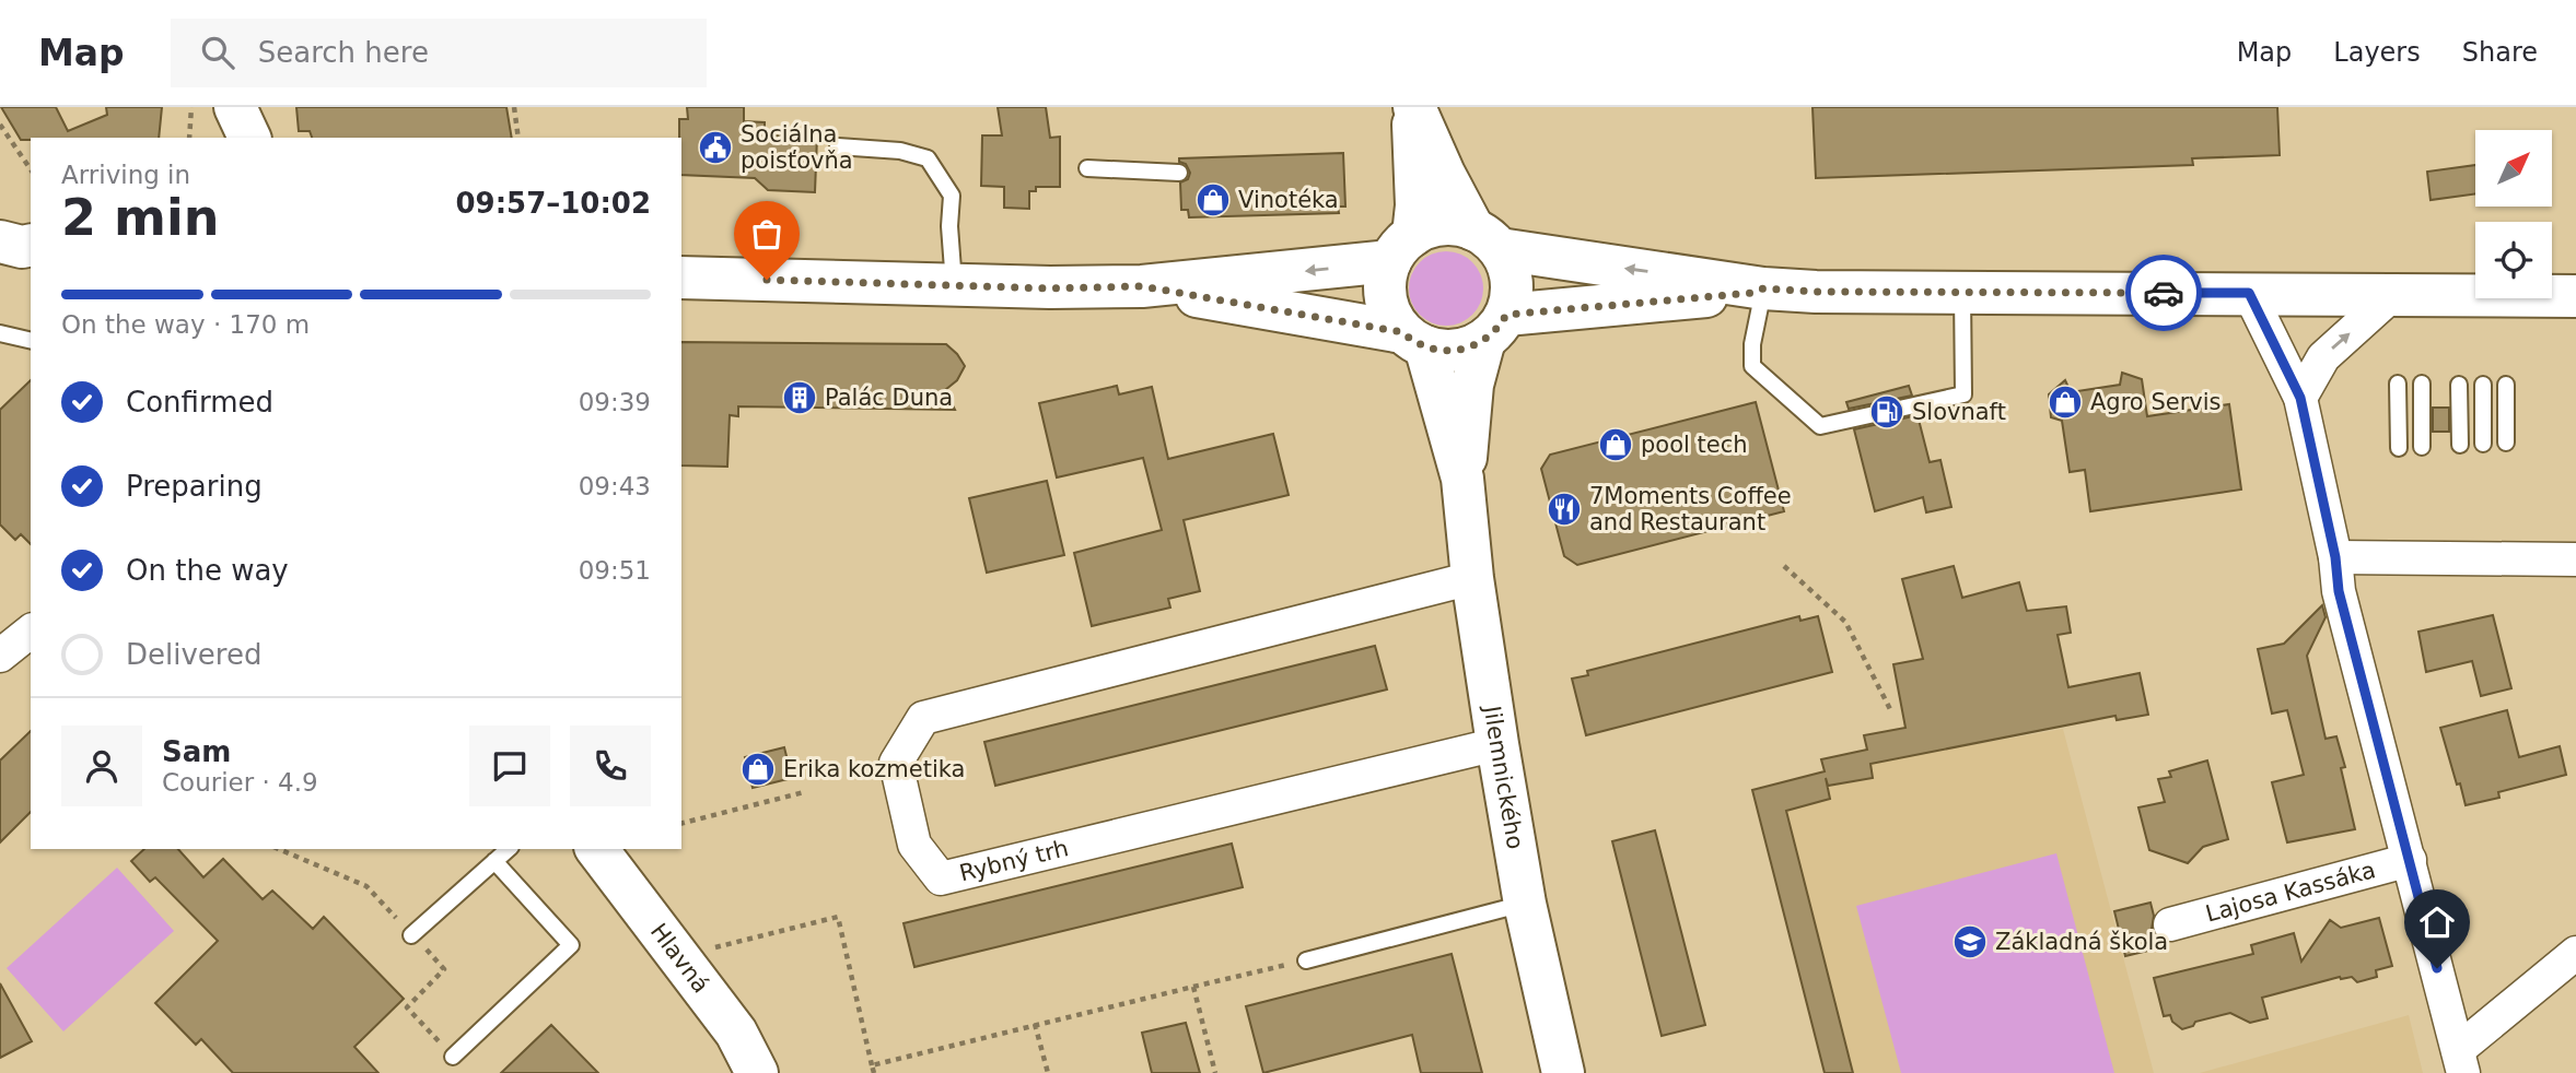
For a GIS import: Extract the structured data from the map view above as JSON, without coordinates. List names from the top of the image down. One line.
{"streets":{"main road":["Jilemnického","Hlavná"],"street":["Rybný trh","Lajosa Kassáka"]},"crossings":[["Jilemnického","Rybný trh"]],"places":{"public building":["Sociálna poisťovňa"],"shop":["Vinotéka","Agro Servis","pool tech","Erika kozmetika"],"building":["Palác Duna"],"fuel station":["Slovnaft"],"restaurant":["7Moments Coffee and Restaurant"],"school or university":["Základná škola"]},"north":"top right","page":{"header":"Map","search":"Search here","nav":["Map","Layers","Share"],"heading":["2 min","Arriving in","09:57–10:02"],"panel":["Sam","Courier · 4.9"],"bar":"On the way · 170 m","list":[["Confirmed","09:39"],["Preparing","09:43"],["On the way","09:51"],"Delivered"]}}
